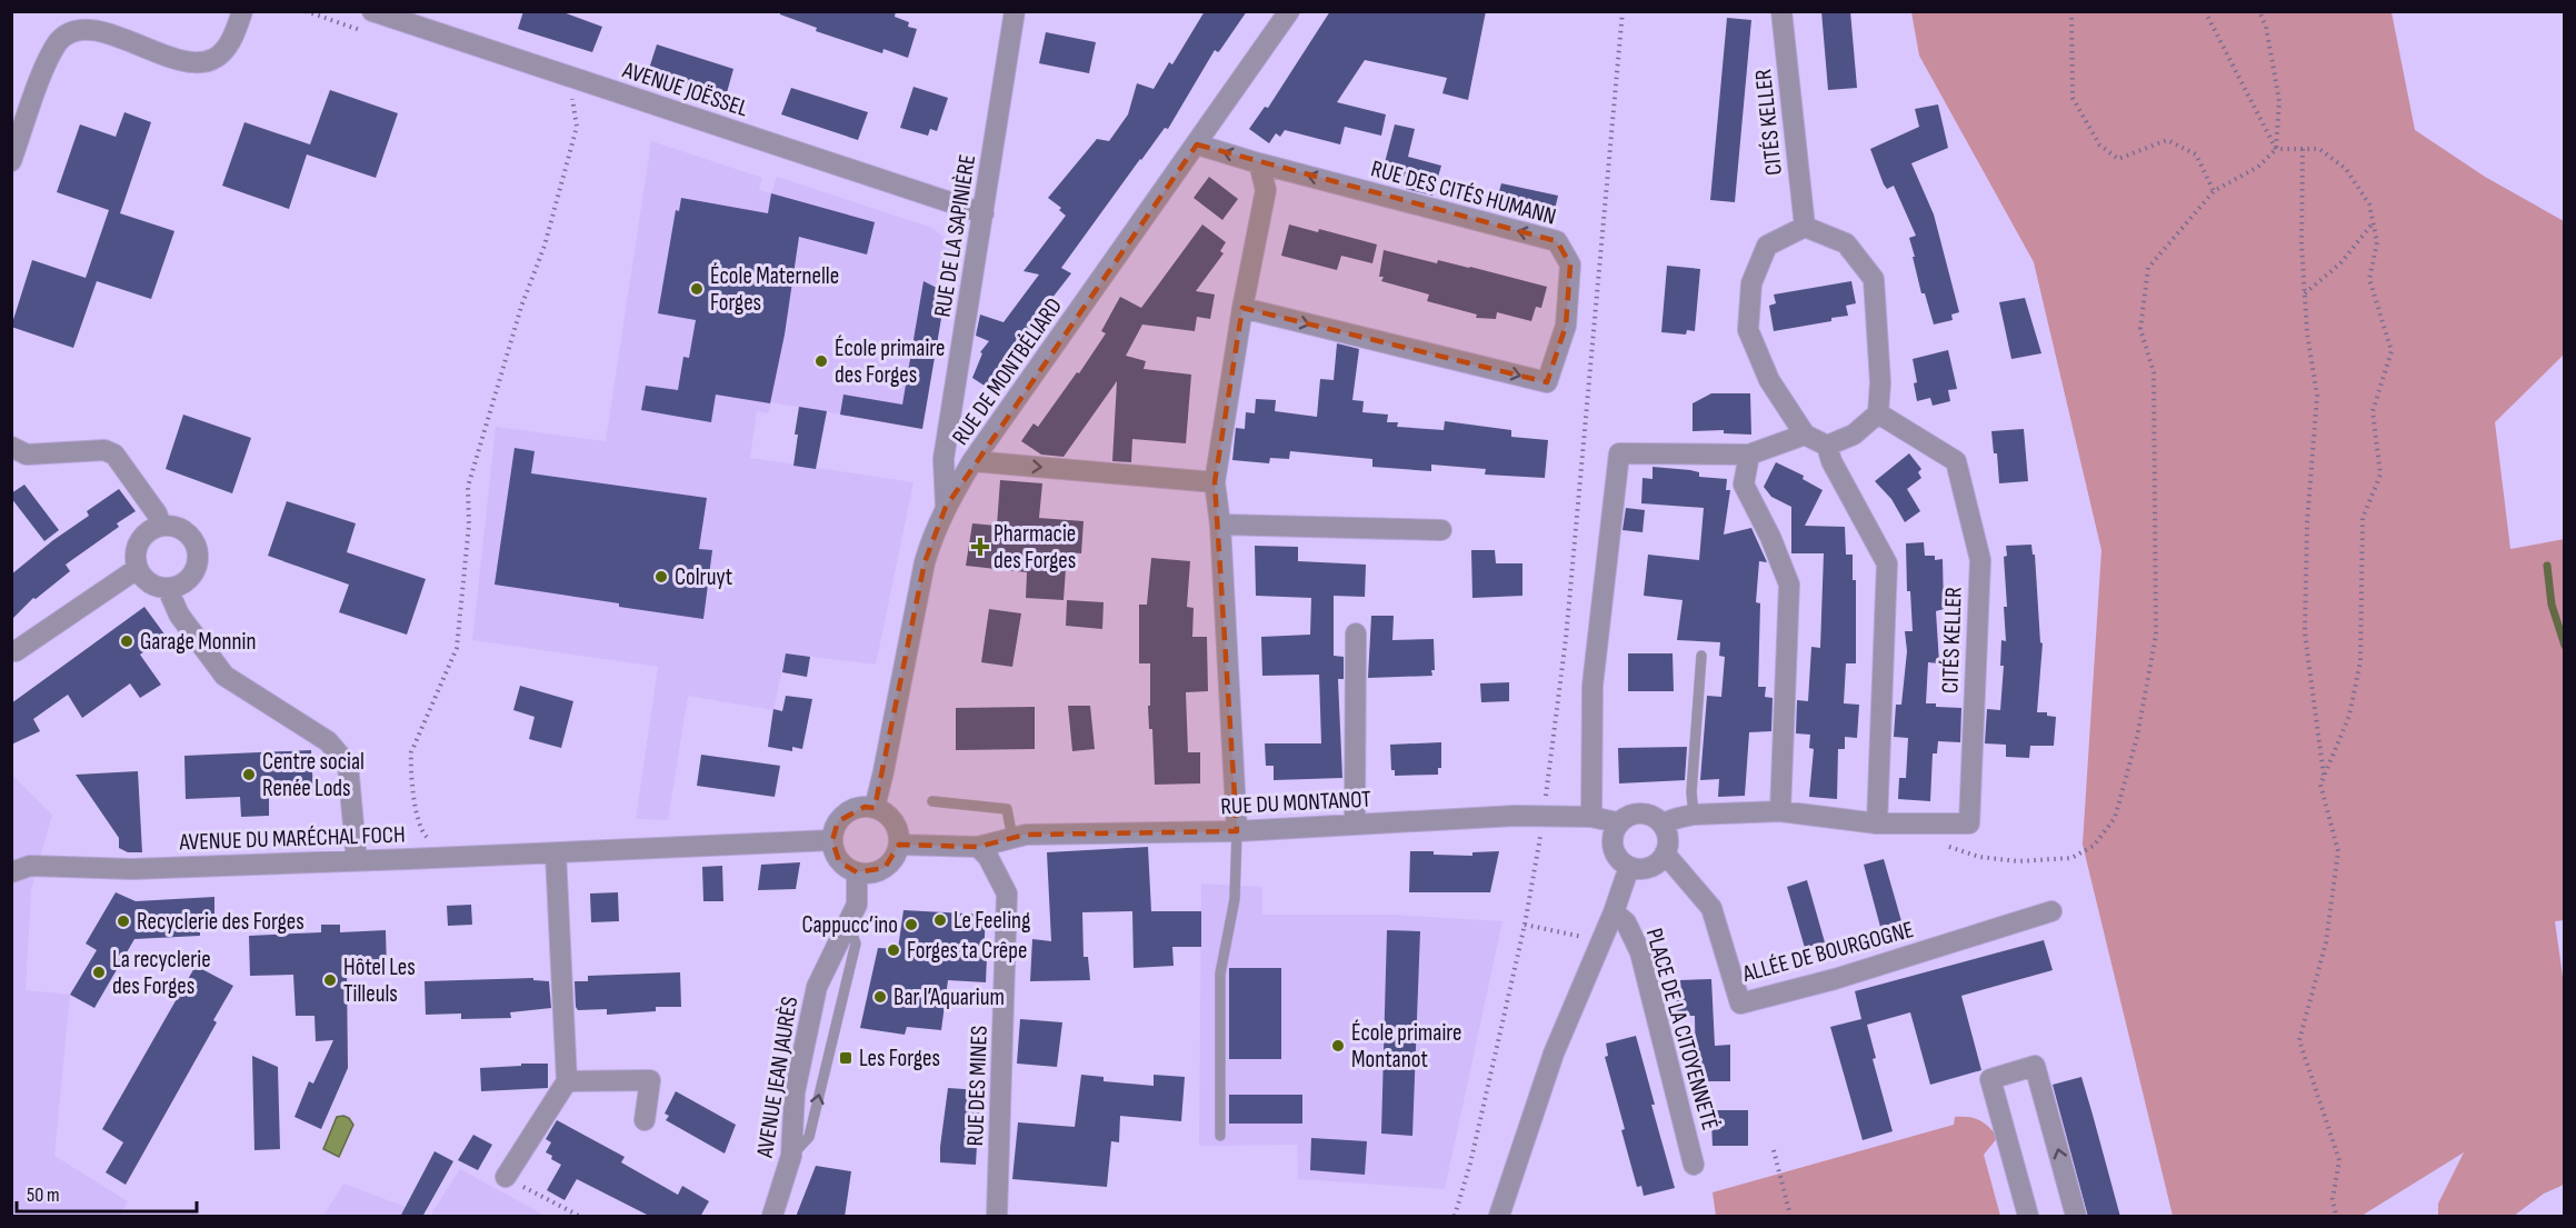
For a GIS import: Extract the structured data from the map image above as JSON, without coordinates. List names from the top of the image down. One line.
{"streets":{"street":["AVENUE JOËSSEL","CITÉS KELLER","RUE DES CITÉS HUMANN","RUE DE LA SAPINIÈRE","RUE DE MONTBÉLIARD","RUE DU MONTANOT","AVENUE DU MARÉCHAL FOCH","ALLÉE DE BOURGOGNE","PLACE DE LA CITOYENNETÉ","AVENUE JEAN JAURÈS","RUE DES MINES"]},"crossings":[["AVENUE JOËSSEL","RUE DE LA SAPINIÈRE"],["CITÉS KELLER","RUE DU MONTANOT"],["CITÉS KELLER","ALLÉE DE BOURGOGNE"],["RUE DES CITÉS HUMANN","RUE DE MONTBÉLIARD"],["RUE DE LA SAPINIÈRE","RUE DE MONTBÉLIARD"],["RUE DE MONTBÉLIARD","RUE DU MONTANOT"],["RUE DE MONTBÉLIARD","AVENUE DU MARÉCHAL FOCH"],["RUE DE MONTBÉLIARD","AVENUE JEAN JAURÈS"],["RUE DU MONTANOT","AVENUE DU MARÉCHAL FOCH"],["RUE DU MONTANOT","ALLÉE DE BOURGOGNE"],["RUE DU MONTANOT","AVENUE JEAN JAURÈS"],["RUE DU MONTANOT","RUE DES MINES"],["AVENUE DU MARÉCHAL FOCH","AVENUE JEAN JAURÈS"]],"places":{"other":["École Maternelle Forges","École primaire des Forges","Colruyt","Garage Monnin","Centre social Renée Lods","Le Feeling","Recyclerie des Forges","Cappucc’ino","Forges ta Crêpe","La recyclerie des Forges","Hôtel Les Tilleuls","Bar l’Aquarium","École primaire Montanot"],"health":["Pharmacie des Forges"],"transit":["Les Forges"]},"scale_bar":"50 m"}
